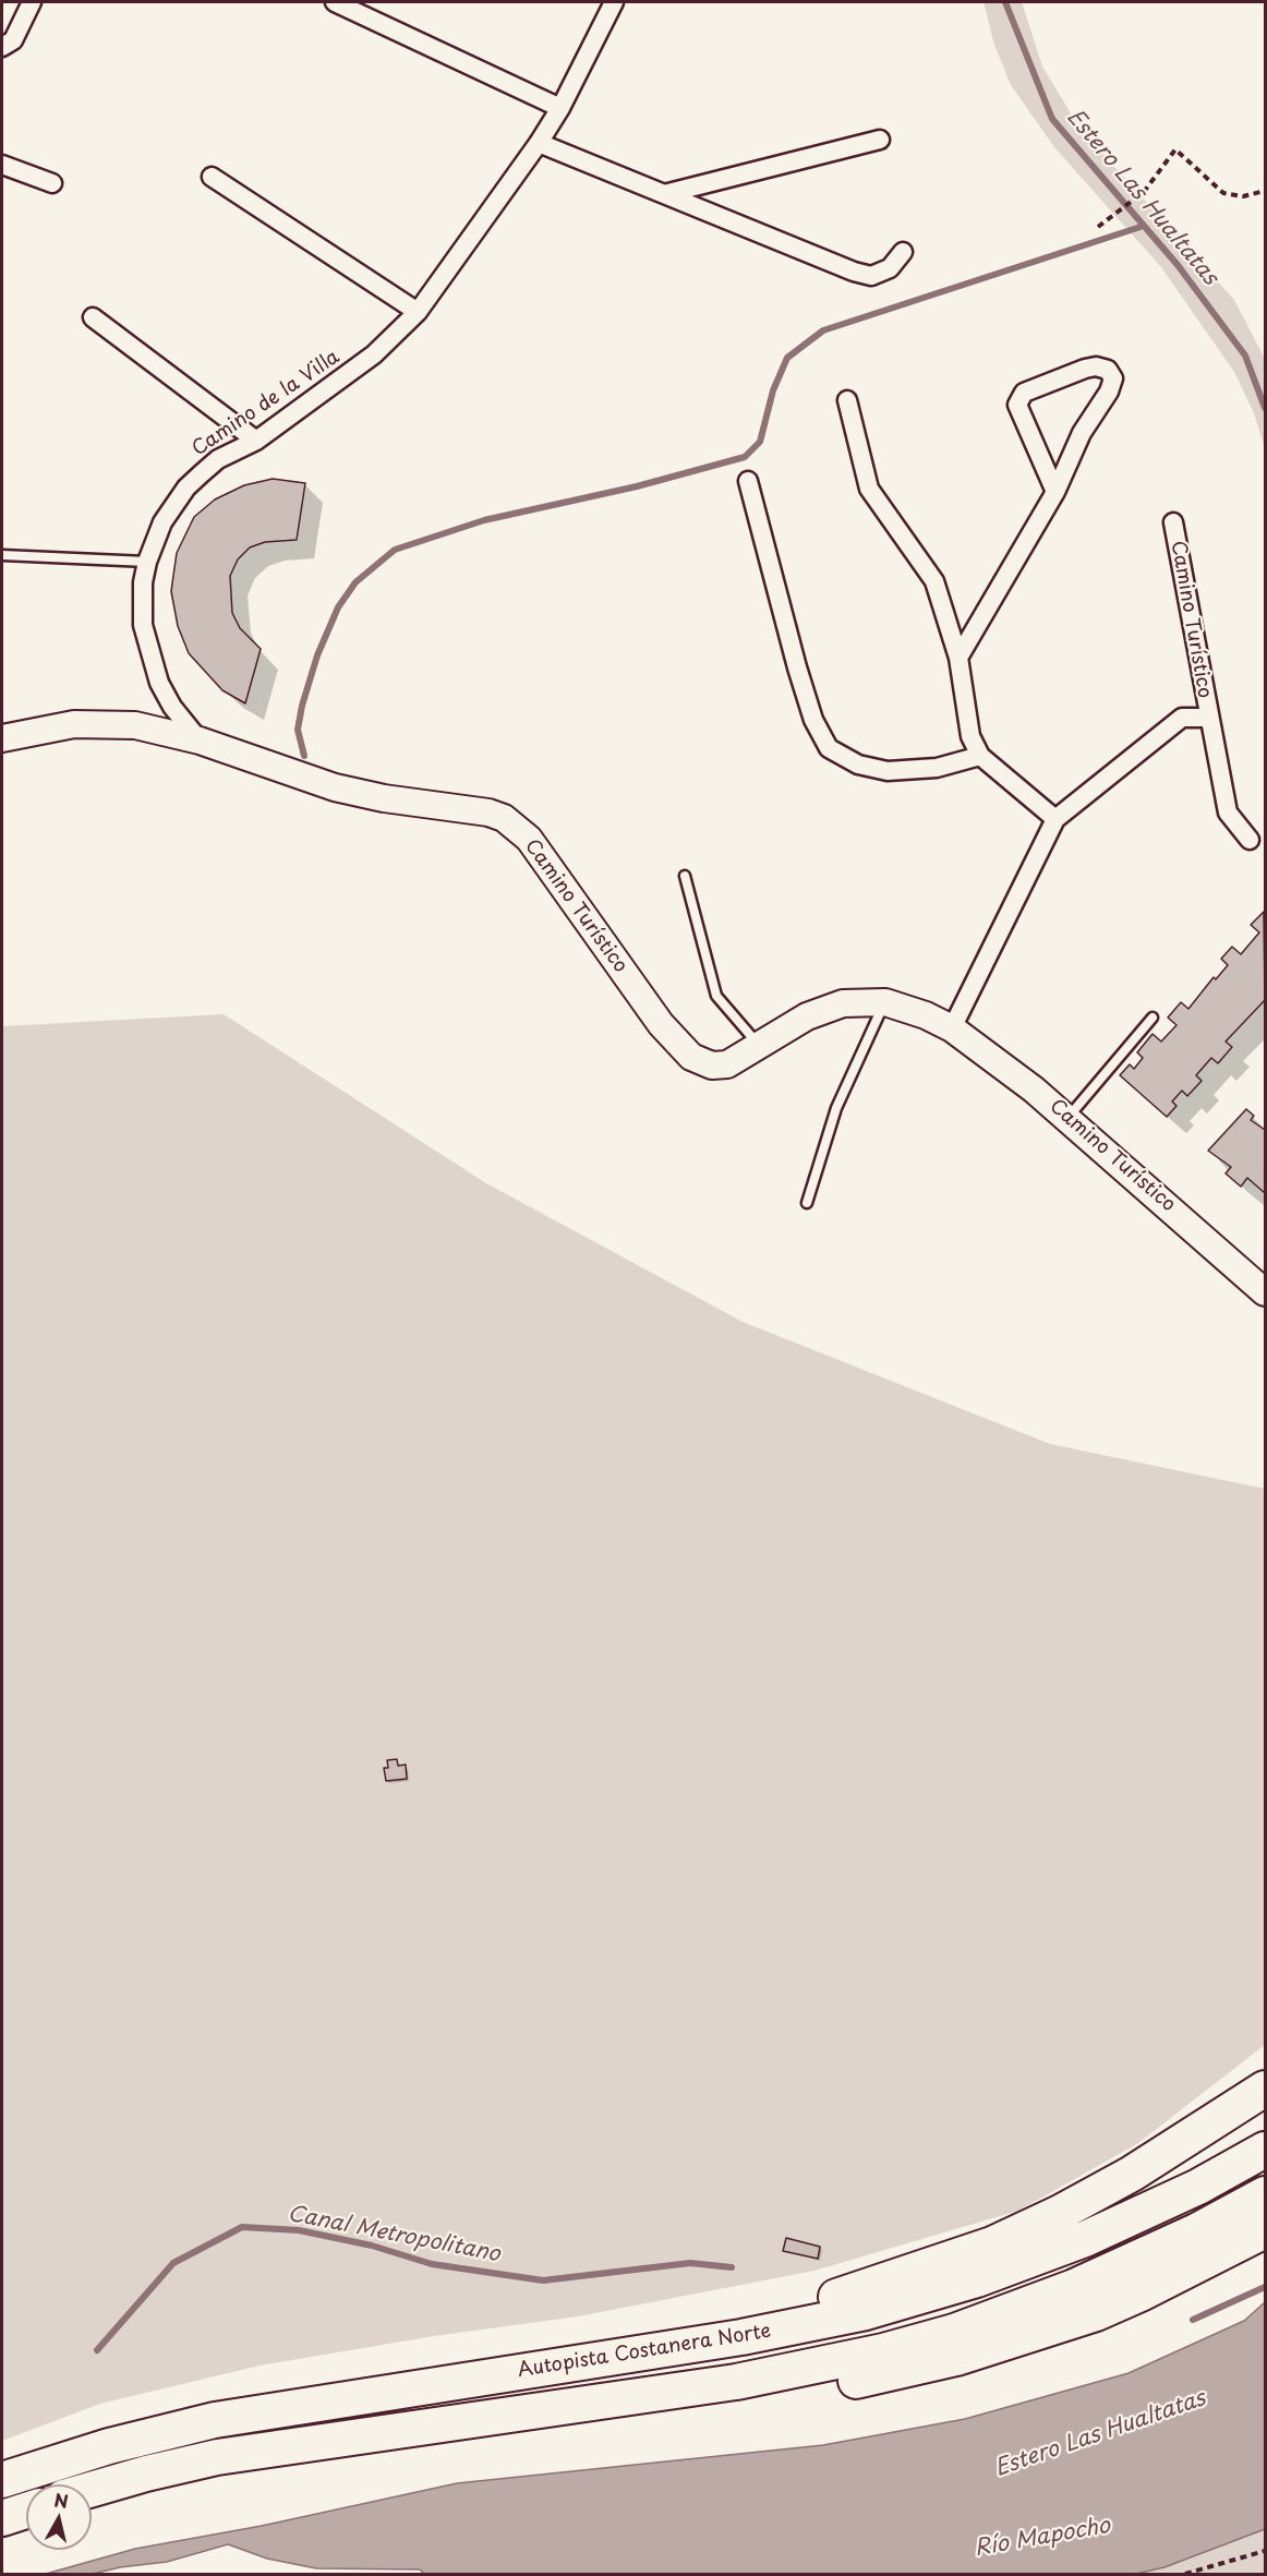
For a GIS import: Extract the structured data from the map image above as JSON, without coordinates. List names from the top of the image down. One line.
{"streets":{"highway":["Autopista Costanera Norte"],"main road":["Camino Turístico"],"street":["Camino de la Villa"]},"crossings":[["Camino de la Villa","Camino Turístico"]],"water":["Estero Las Hualtatas","Canal Metropolitano","Río Mapocho"],"north":"top"}
